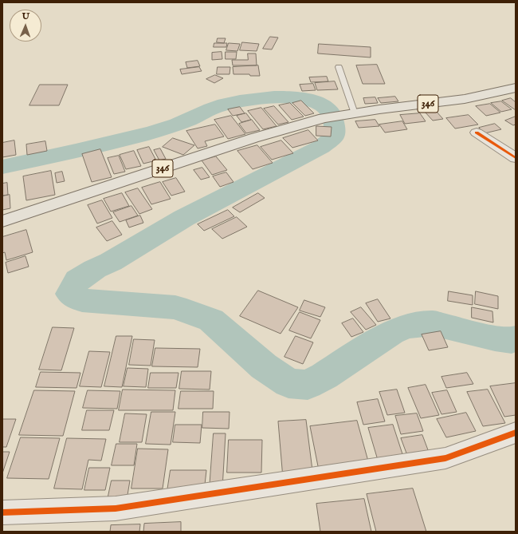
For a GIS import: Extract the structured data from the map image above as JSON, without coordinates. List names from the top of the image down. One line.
{"streets":{"main road":["346"]},"north":"top"}
